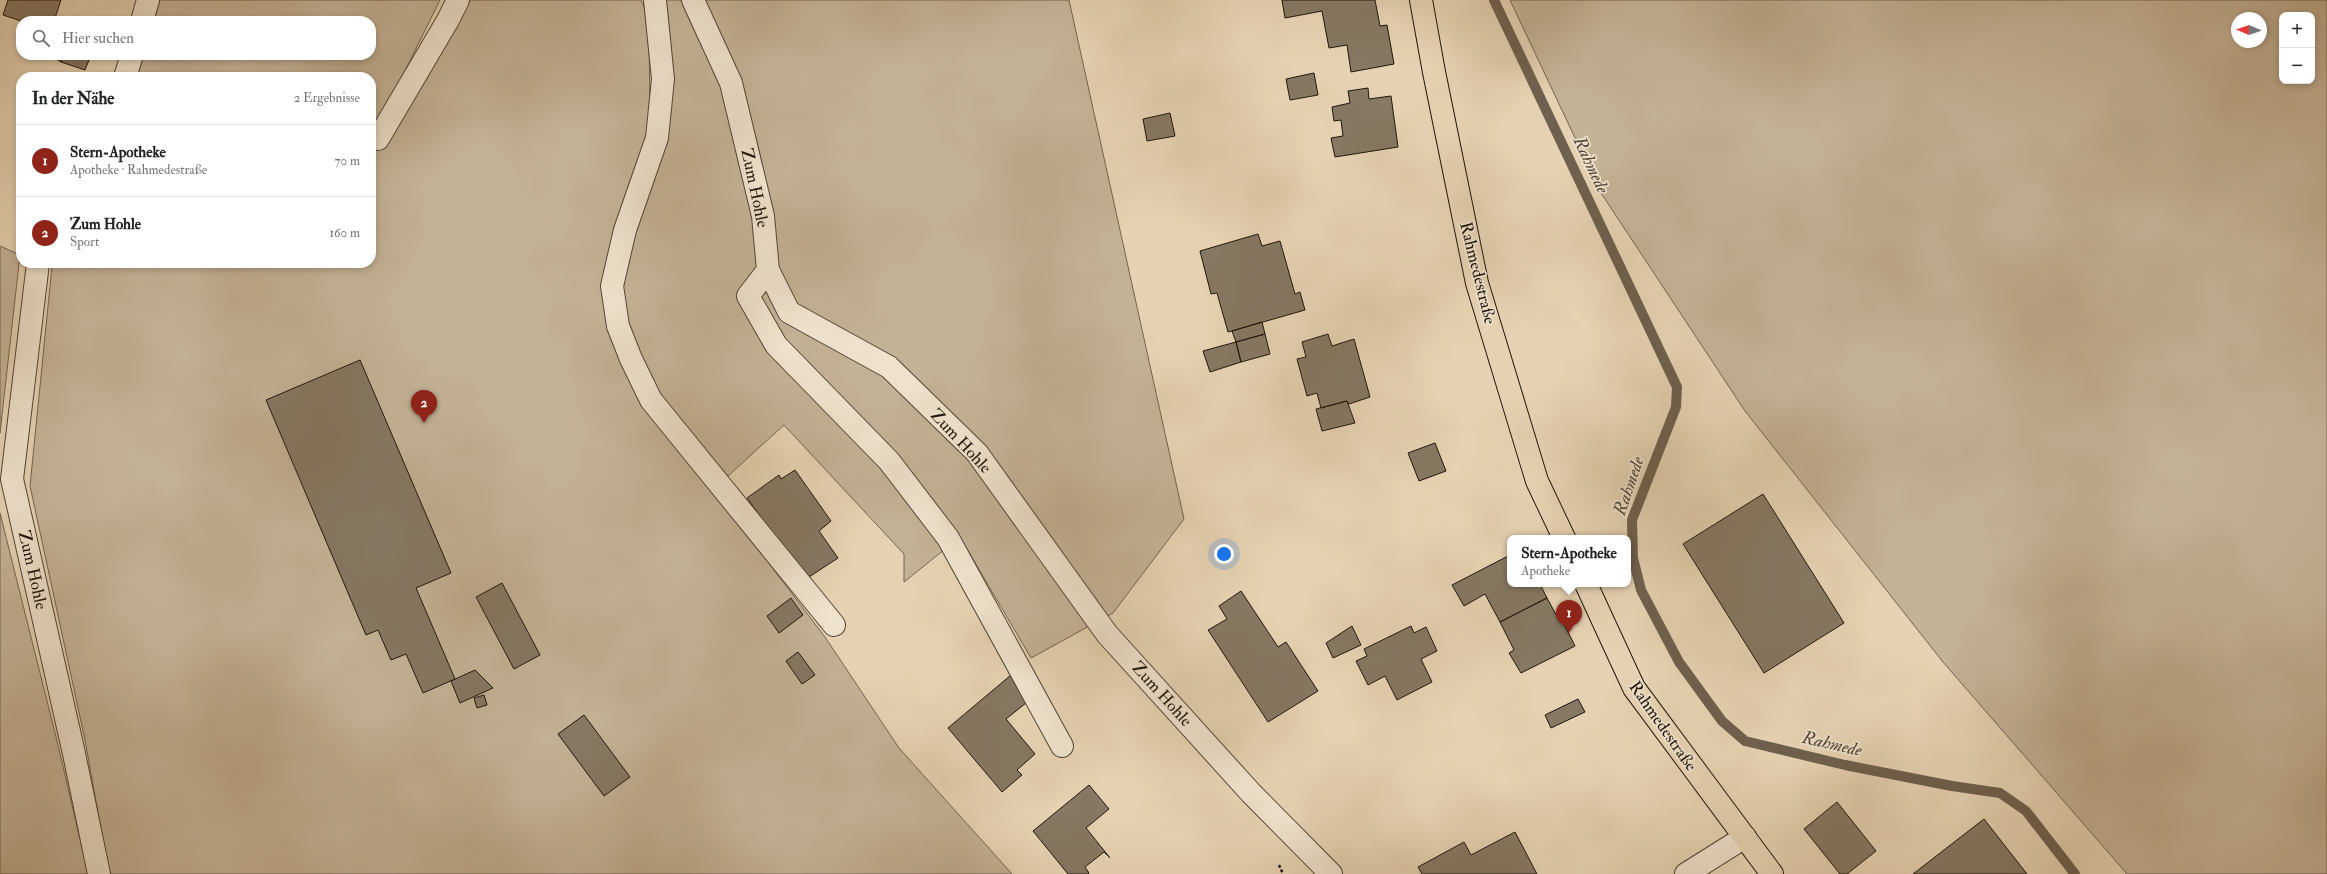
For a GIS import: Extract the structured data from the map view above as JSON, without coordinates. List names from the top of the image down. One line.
{"streets":{"main road":["Rahmedestraße"],"street":["Zum Hohle"]},"water":["Rahmede"],"north":"left","page":{"map_buttons":["+","−"],"search":"Hier suchen","heading":["In der Nähe","2 Ergebnisse"],"list":[{"mark":"1","name":"Stern-Apotheke","note":"Apotheke · Rahmedestraße","value":"70 m"},{"mark":"2","name":"Zum Hohle","note":"Sport","value":"160 m"}],"pins":["2","1"],"popup":["Stern-Apotheke","Apotheke"]}}
